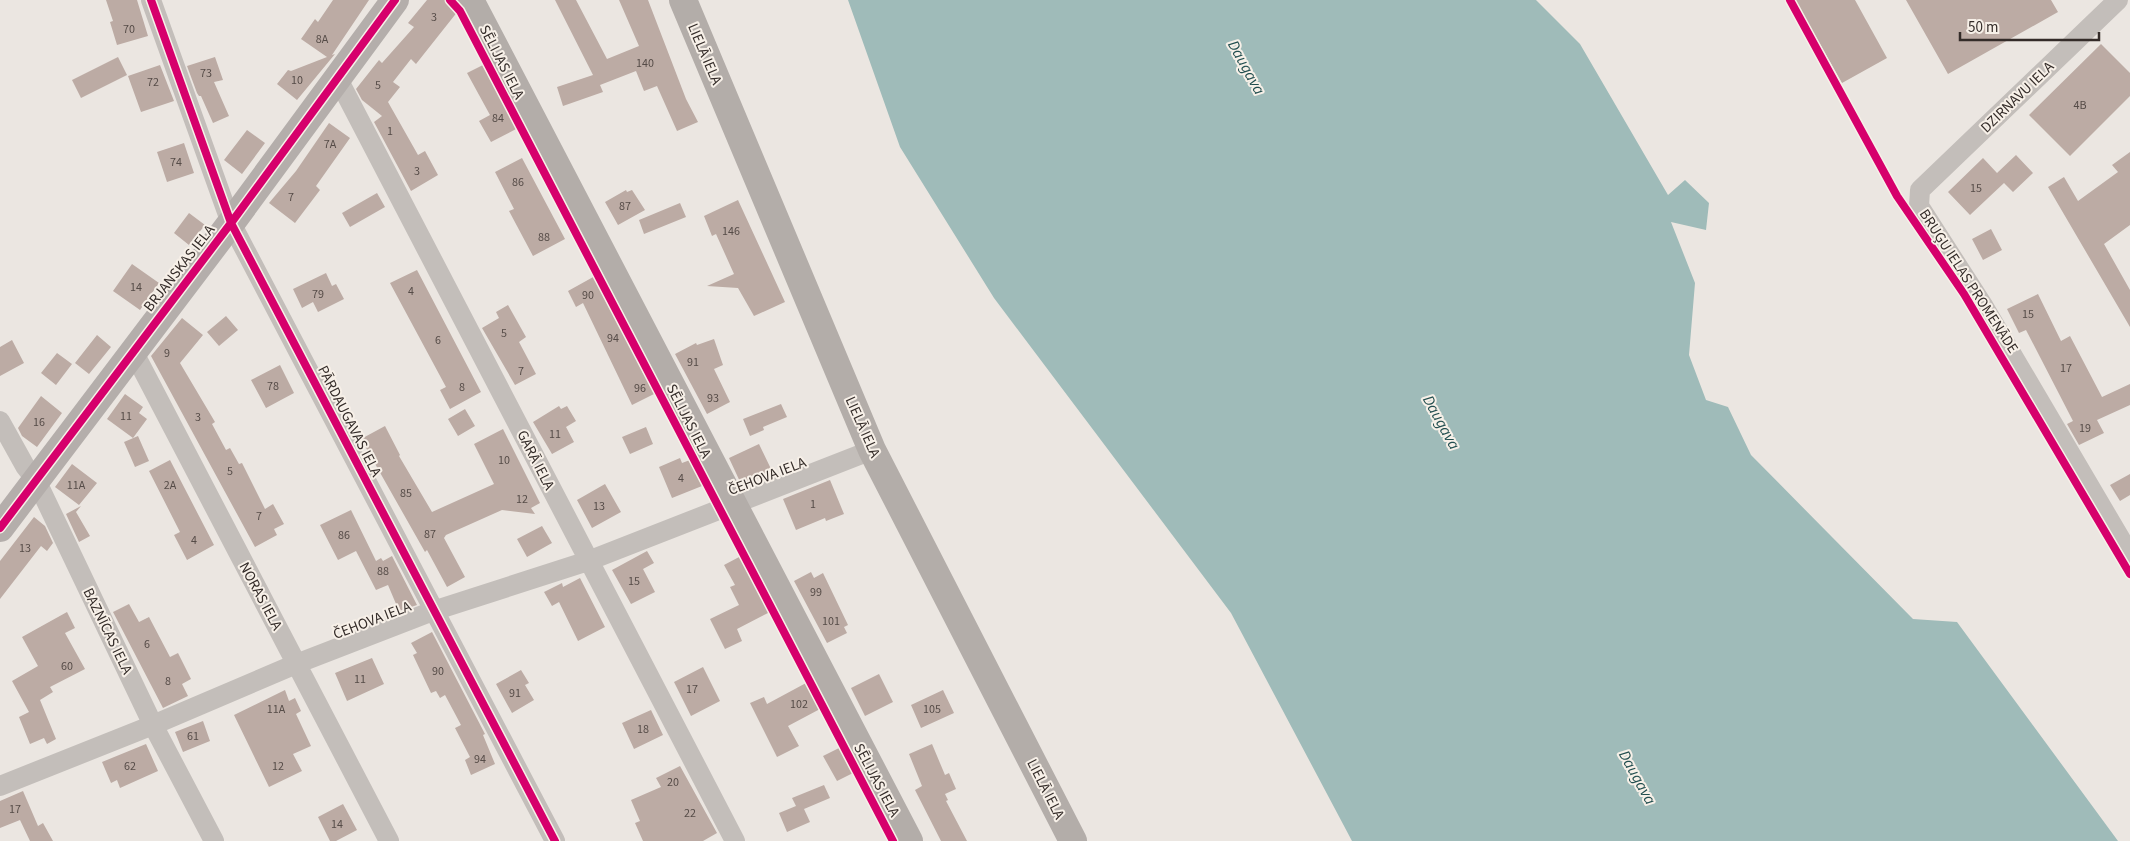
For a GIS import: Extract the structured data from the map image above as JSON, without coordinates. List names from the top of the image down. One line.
{"streets":{"main road":["LIELĀ IELA","SĒLIJAS IELA","BRJANSKAS IELA"],"street":["DZIRNAVU IELA","PĀRDAUGAVAS IELA","GARĀ IELA","ČEHOVA IELA","NORAS IELA","BAZNĪCAS IELA"],"cycle path":["BRUĢU IELAS PROMENĀDE"]},"crossings":[["LIELĀ IELA","ČEHOVA IELA"],["SĒLIJAS IELA","ČEHOVA IELA"],["BRJANSKAS IELA","PĀRDAUGAVAS IELA"],["BRJANSKAS IELA","GARĀ IELA"],["BRJANSKAS IELA","NORAS IELA"],["BRJANSKAS IELA","BAZNĪCAS IELA"],["PĀRDAUGAVAS IELA","ČEHOVA IELA"],["GARĀ IELA","ČEHOVA IELA"],["ČEHOVA IELA","NORAS IELA"],["ČEHOVA IELA","BAZNĪCAS IELA"]],"water":["Daugava"],"house_numbers":["3","70","8A","140","73","10","72","5","4B","84","1","7A","74","3","86","15","7","87","146","88","14","4","79","90","15","5","94","6","9","91","17","7","78","8","96","93","11","3","16","19","11","10","5","4","11A","2A","85","12","1","13","7","87","86","4","13","88","15","99","101","6","60","90","11","8","17","91","102","11A","105","18","61","94","62","12","20","17","22","14"],"scale_bar":"50 m"}
